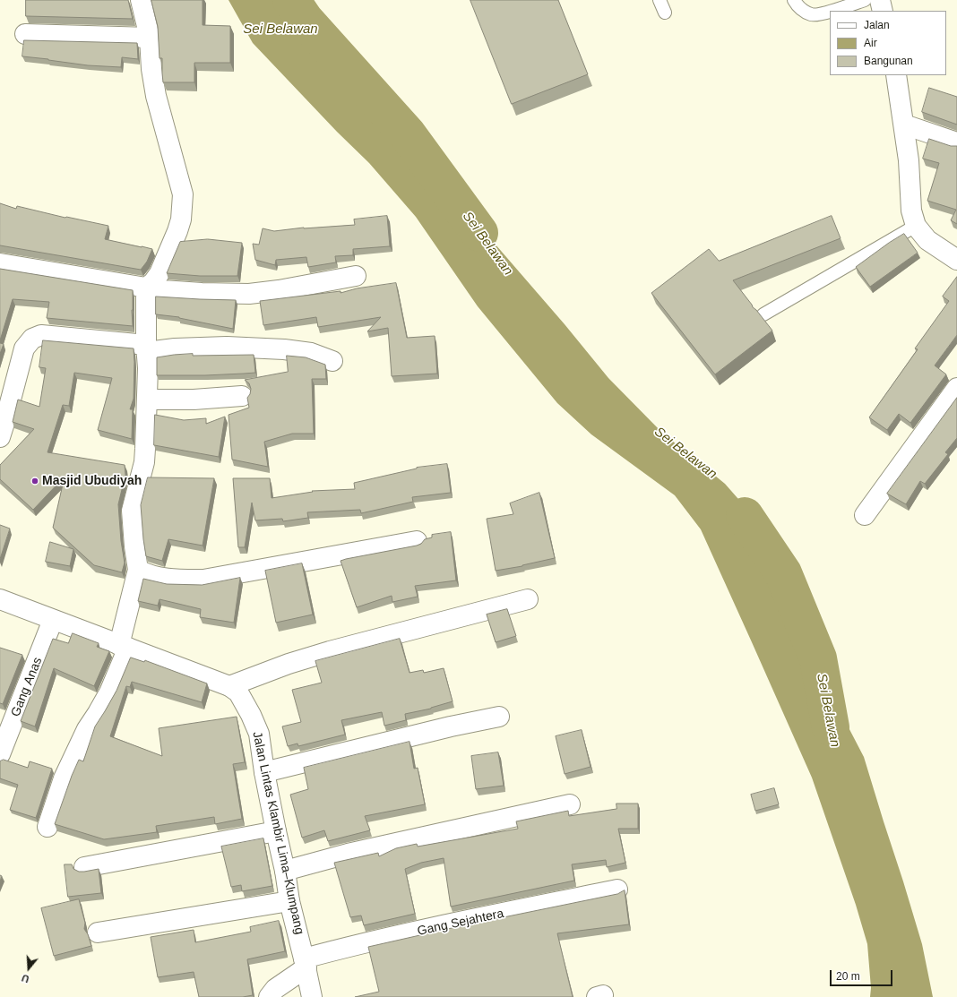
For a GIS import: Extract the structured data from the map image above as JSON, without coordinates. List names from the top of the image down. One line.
{"streets":{"street":["Gang Anas","Jalan Lintas Klambir Lima–Klumpang","Gang Sejahtera"]},"crossings":[["Gang Anas","Jalan Lintas Klambir Lima–Klumpang"],["Jalan Lintas Klambir Lima–Klumpang","Gang Sejahtera"]],"water":["Sei Belawan"],"places":["Masjid Ubudiyah"],"legend":["Jalan","Air","Bangunan"],"scale_bar":"20 m","north":"bottom"}
